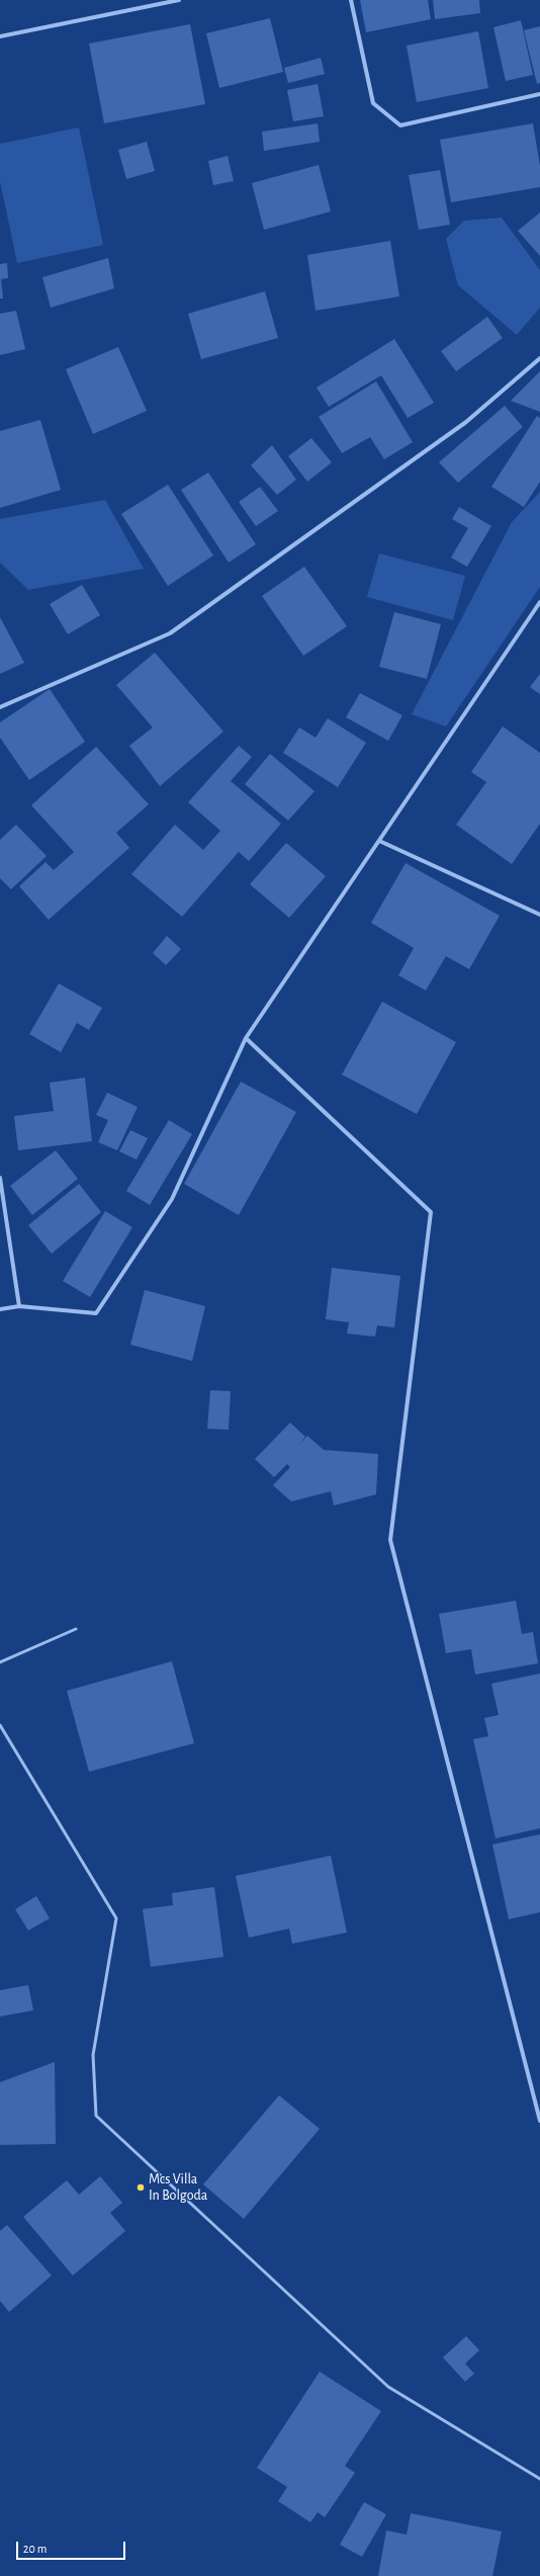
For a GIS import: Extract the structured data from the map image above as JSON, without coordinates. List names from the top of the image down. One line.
{"places":["Mcs Villa In Bolgoda"],"scale_bar":"20 m"}
